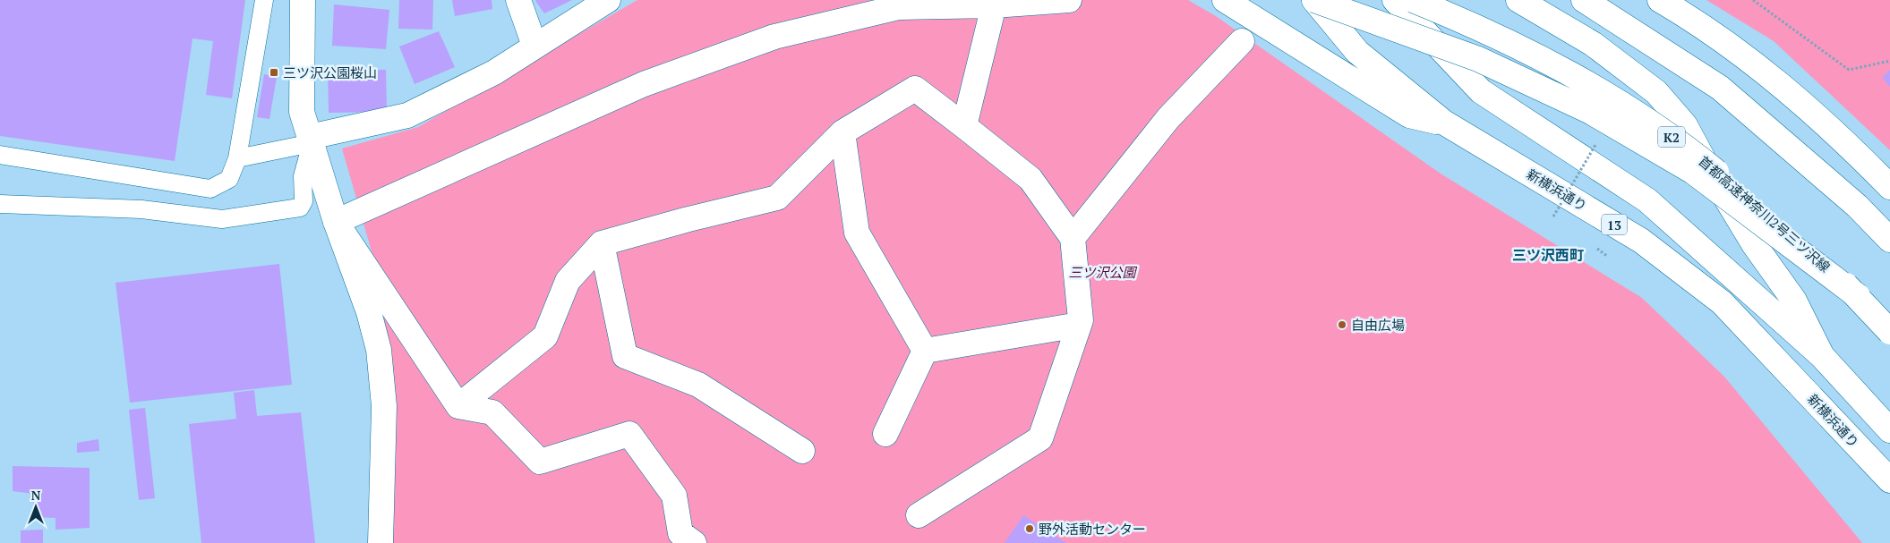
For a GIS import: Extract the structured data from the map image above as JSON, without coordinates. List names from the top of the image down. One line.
{"streets":{"main road":["K2","新横浜通り","首都高速神奈川2号三ツ沢線","13"]},"districts":["三ツ沢西町"],"parks":["三ツ沢公園"],"places":{"transit":["三ツ沢公園桜山"],"other":["自由広場","野外活動センター"]},"north":"top"}
